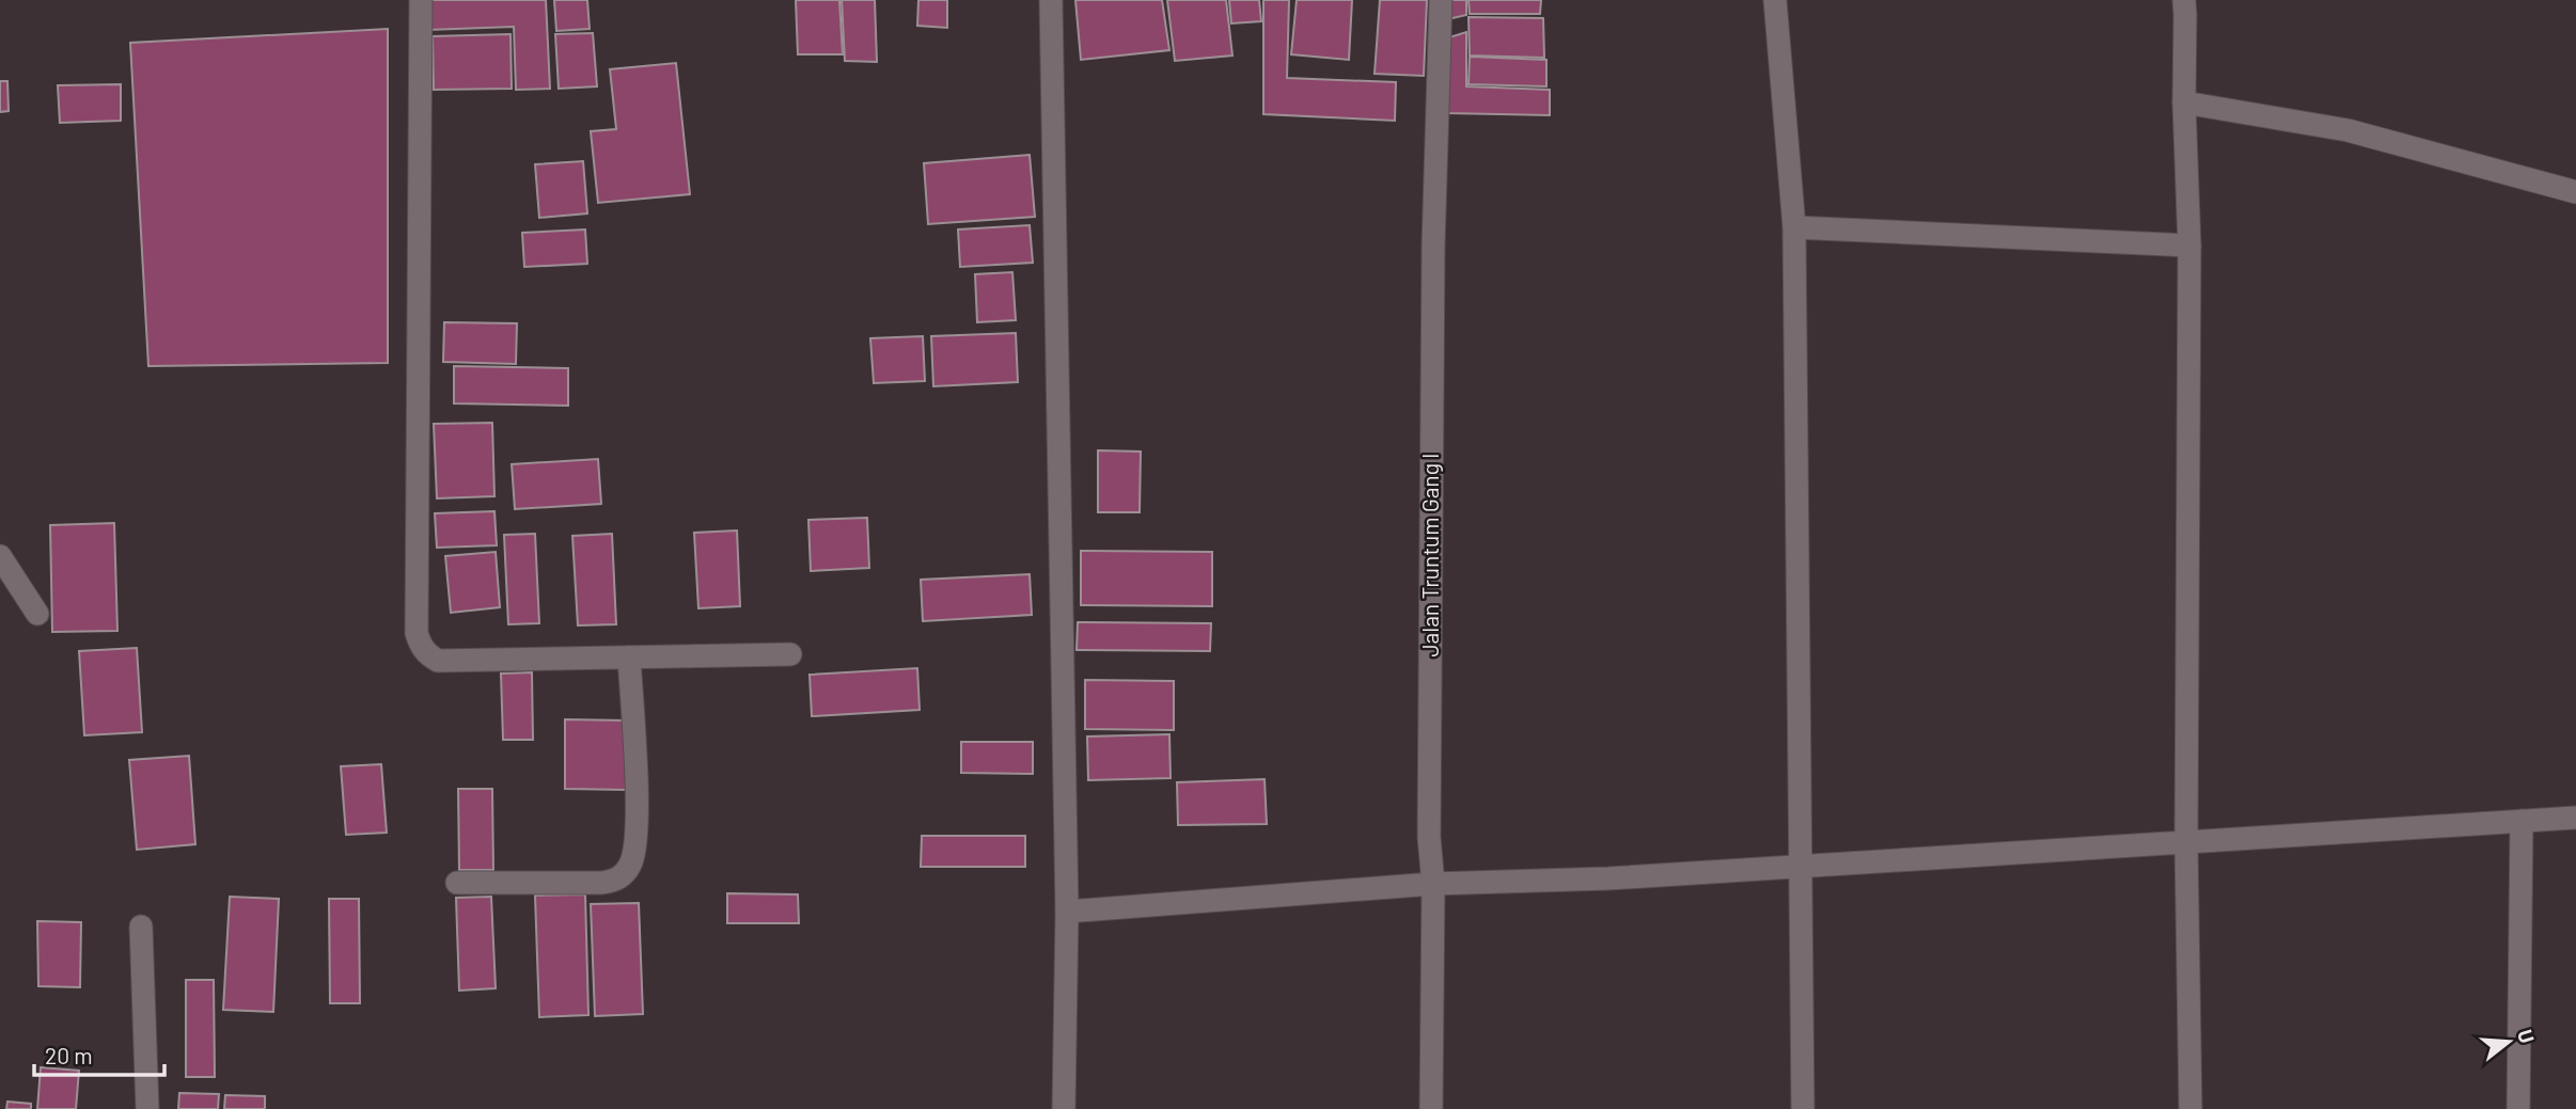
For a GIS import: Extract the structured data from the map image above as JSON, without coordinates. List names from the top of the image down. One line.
{"streets":{"street":["Jalan Truntum Gang I"]},"scale_bar":"20 m","north":"right"}
